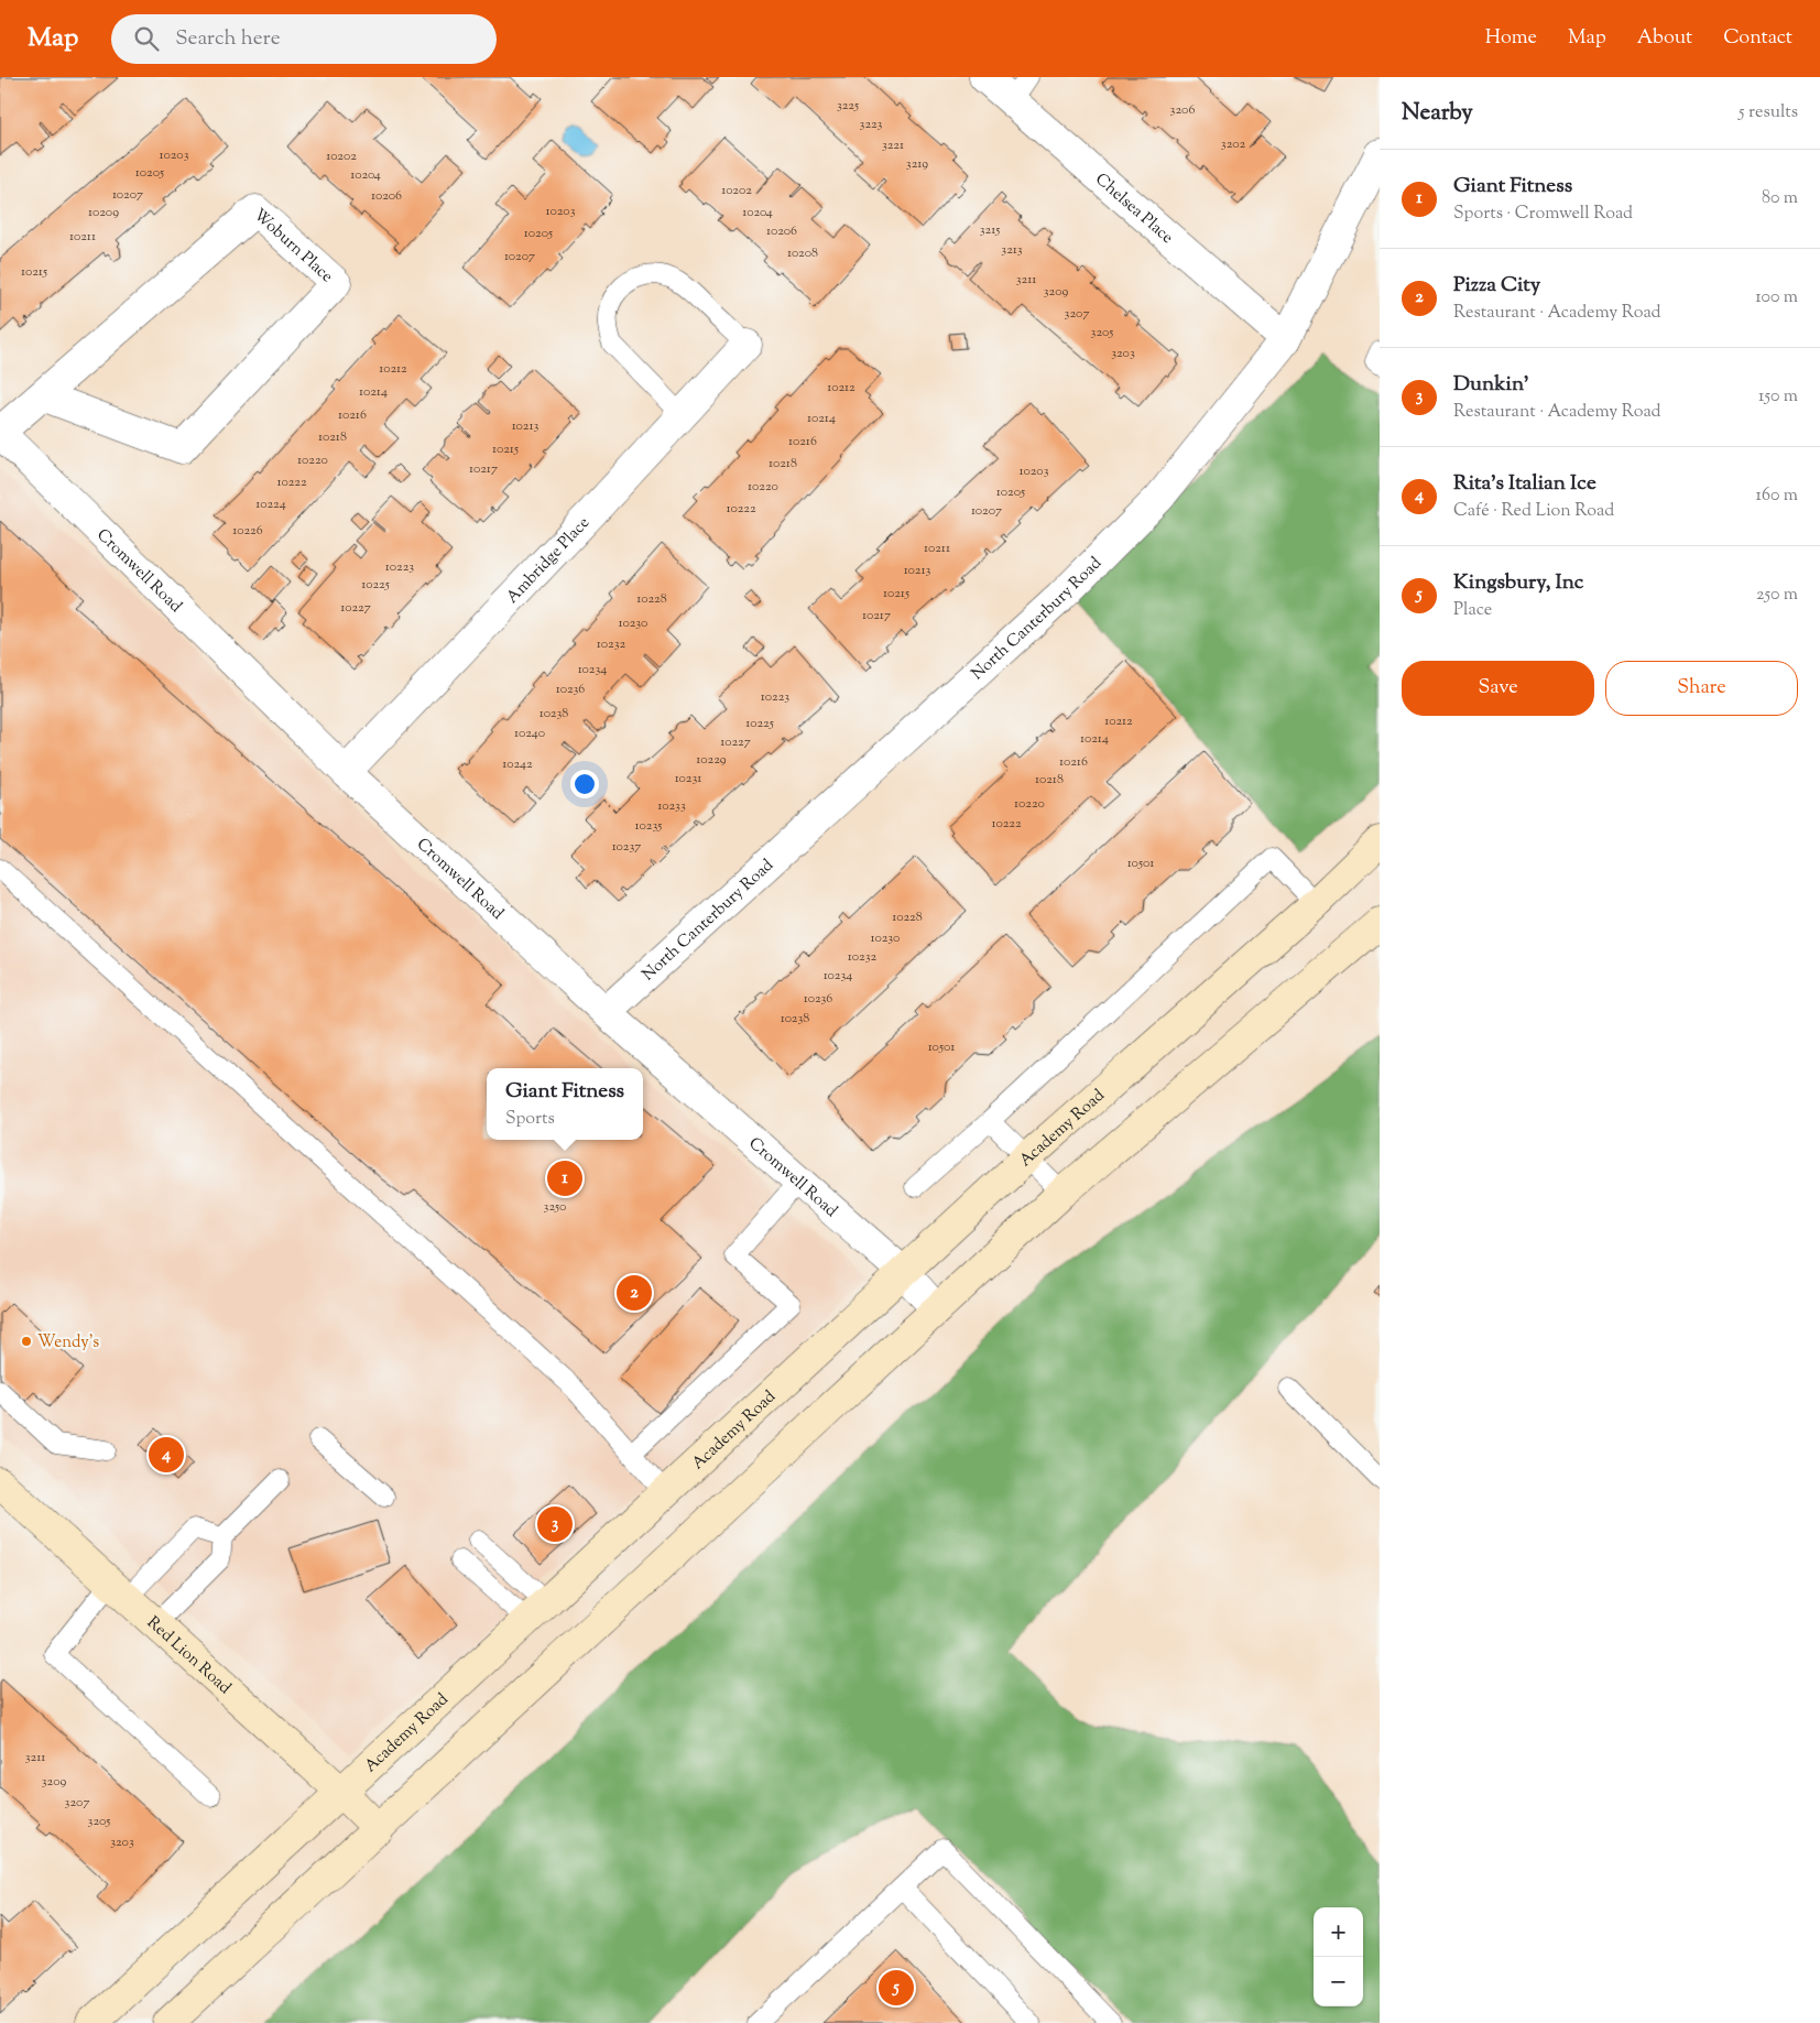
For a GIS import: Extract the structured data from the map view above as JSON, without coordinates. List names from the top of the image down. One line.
{"streets":{"main road":["Academy Road","Red Lion Road"],"street":["Chelsea Place","Woburn Place","Ambridge Place","Cromwell Road","North Canterbury Road"]},"crossings":[["Chelsea Place","North Canterbury Road"],["Woburn Place","Cromwell Road"],["Ambridge Place","Cromwell Road"],["Cromwell Road","North Canterbury Road"],["Cromwell Road","Academy Road"],["Academy Road","Red Lion Road"]],"places":["Wendy's"],"house_numbers":["3225","3206","3223","3202","3221","10203","10202","3219","10205","10204","10202","10207","10206","10203","10209","10204","3215","10206","10205","10211","3213","10208","10207","10215","3211","3209","3207","3205","3203","10212","10212","10214","10216","10214","10213","10218","10216","10215","10220","10218","10217","10203","10222","10220","10205","10224","10222","10207","10226","10211","10223","10213","10225","10215","10228","10227","10217","10230","10232","10234","10236","10223","10238","10212","10225","10240","10214","10227","10229","10216","10242","10231","10218","10220","10233","10222","10235","10237","10501","10228","10230","10232","10234","10236","10238","10501","3250","3211","3209","3207","3205","3203"],"page":{"header":"Map","search":"Search here","nav":["Home","Map","About","Contact"],"heading":["Nearby","5 results"],"list":[{"mark":"1","name":"Giant Fitness","note":"Sports · Cromwell Road","value":"80 m"},{"mark":"2","name":"Pizza City","note":"Restaurant · Academy Road","value":"100 m"},{"mark":"3","name":"Dunkin'","note":"Restaurant · Academy Road","value":"150 m"},{"mark":"4","name":"Rita's Italian Ice","note":"Café · Red Lion Road","value":"160 m"},{"mark":"5","name":"Kingsbury, Inc","note":"Place","value":"250 m"}],"buttons":["Save","Share"],"popup":["Giant Fitness","Sports"],"pins":["1","2","4","3","5"],"map_buttons":["+","−"]}}
